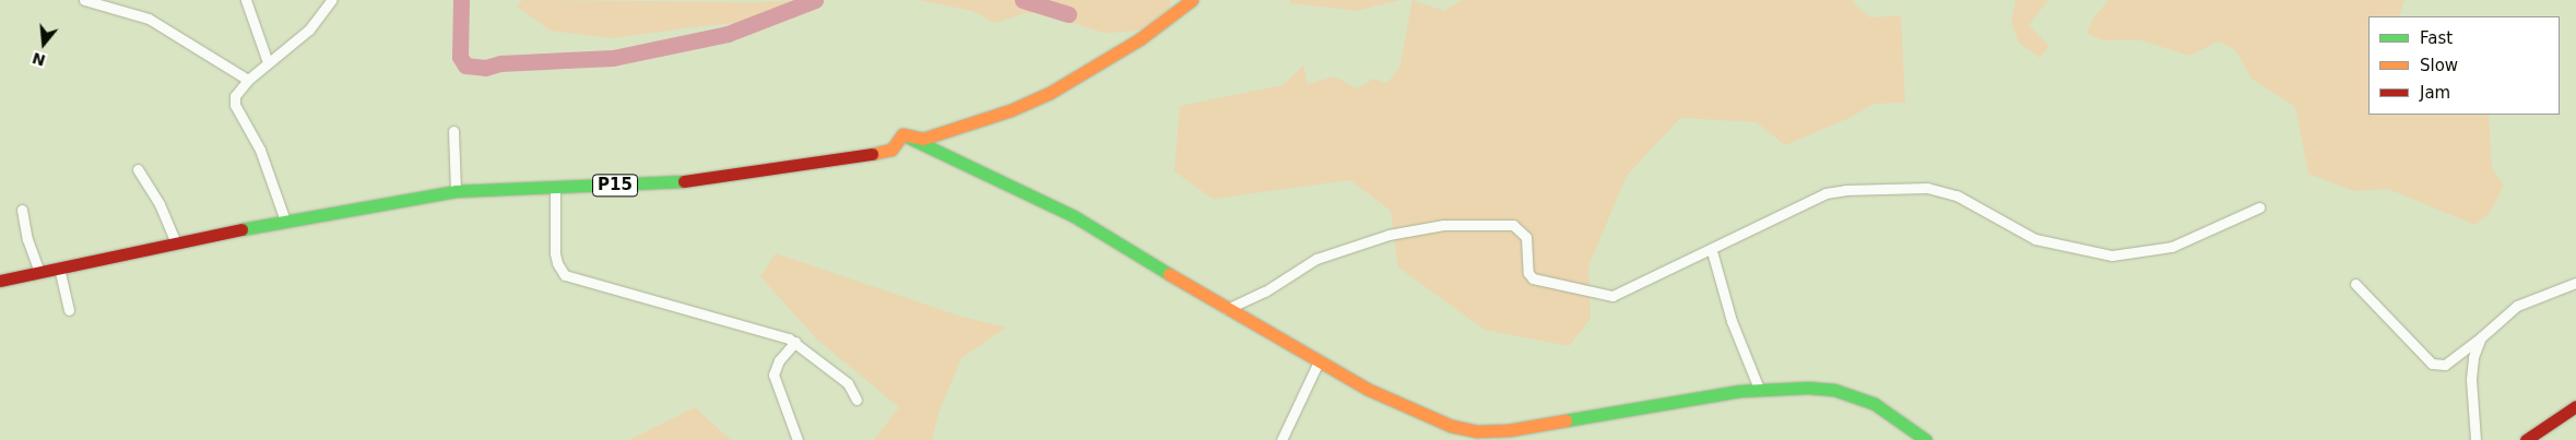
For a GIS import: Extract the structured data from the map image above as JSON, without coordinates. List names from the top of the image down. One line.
{"streets":{"main road":["P15"]},"legend":["Fast","Slow","Jam"],"north":"bottom"}
